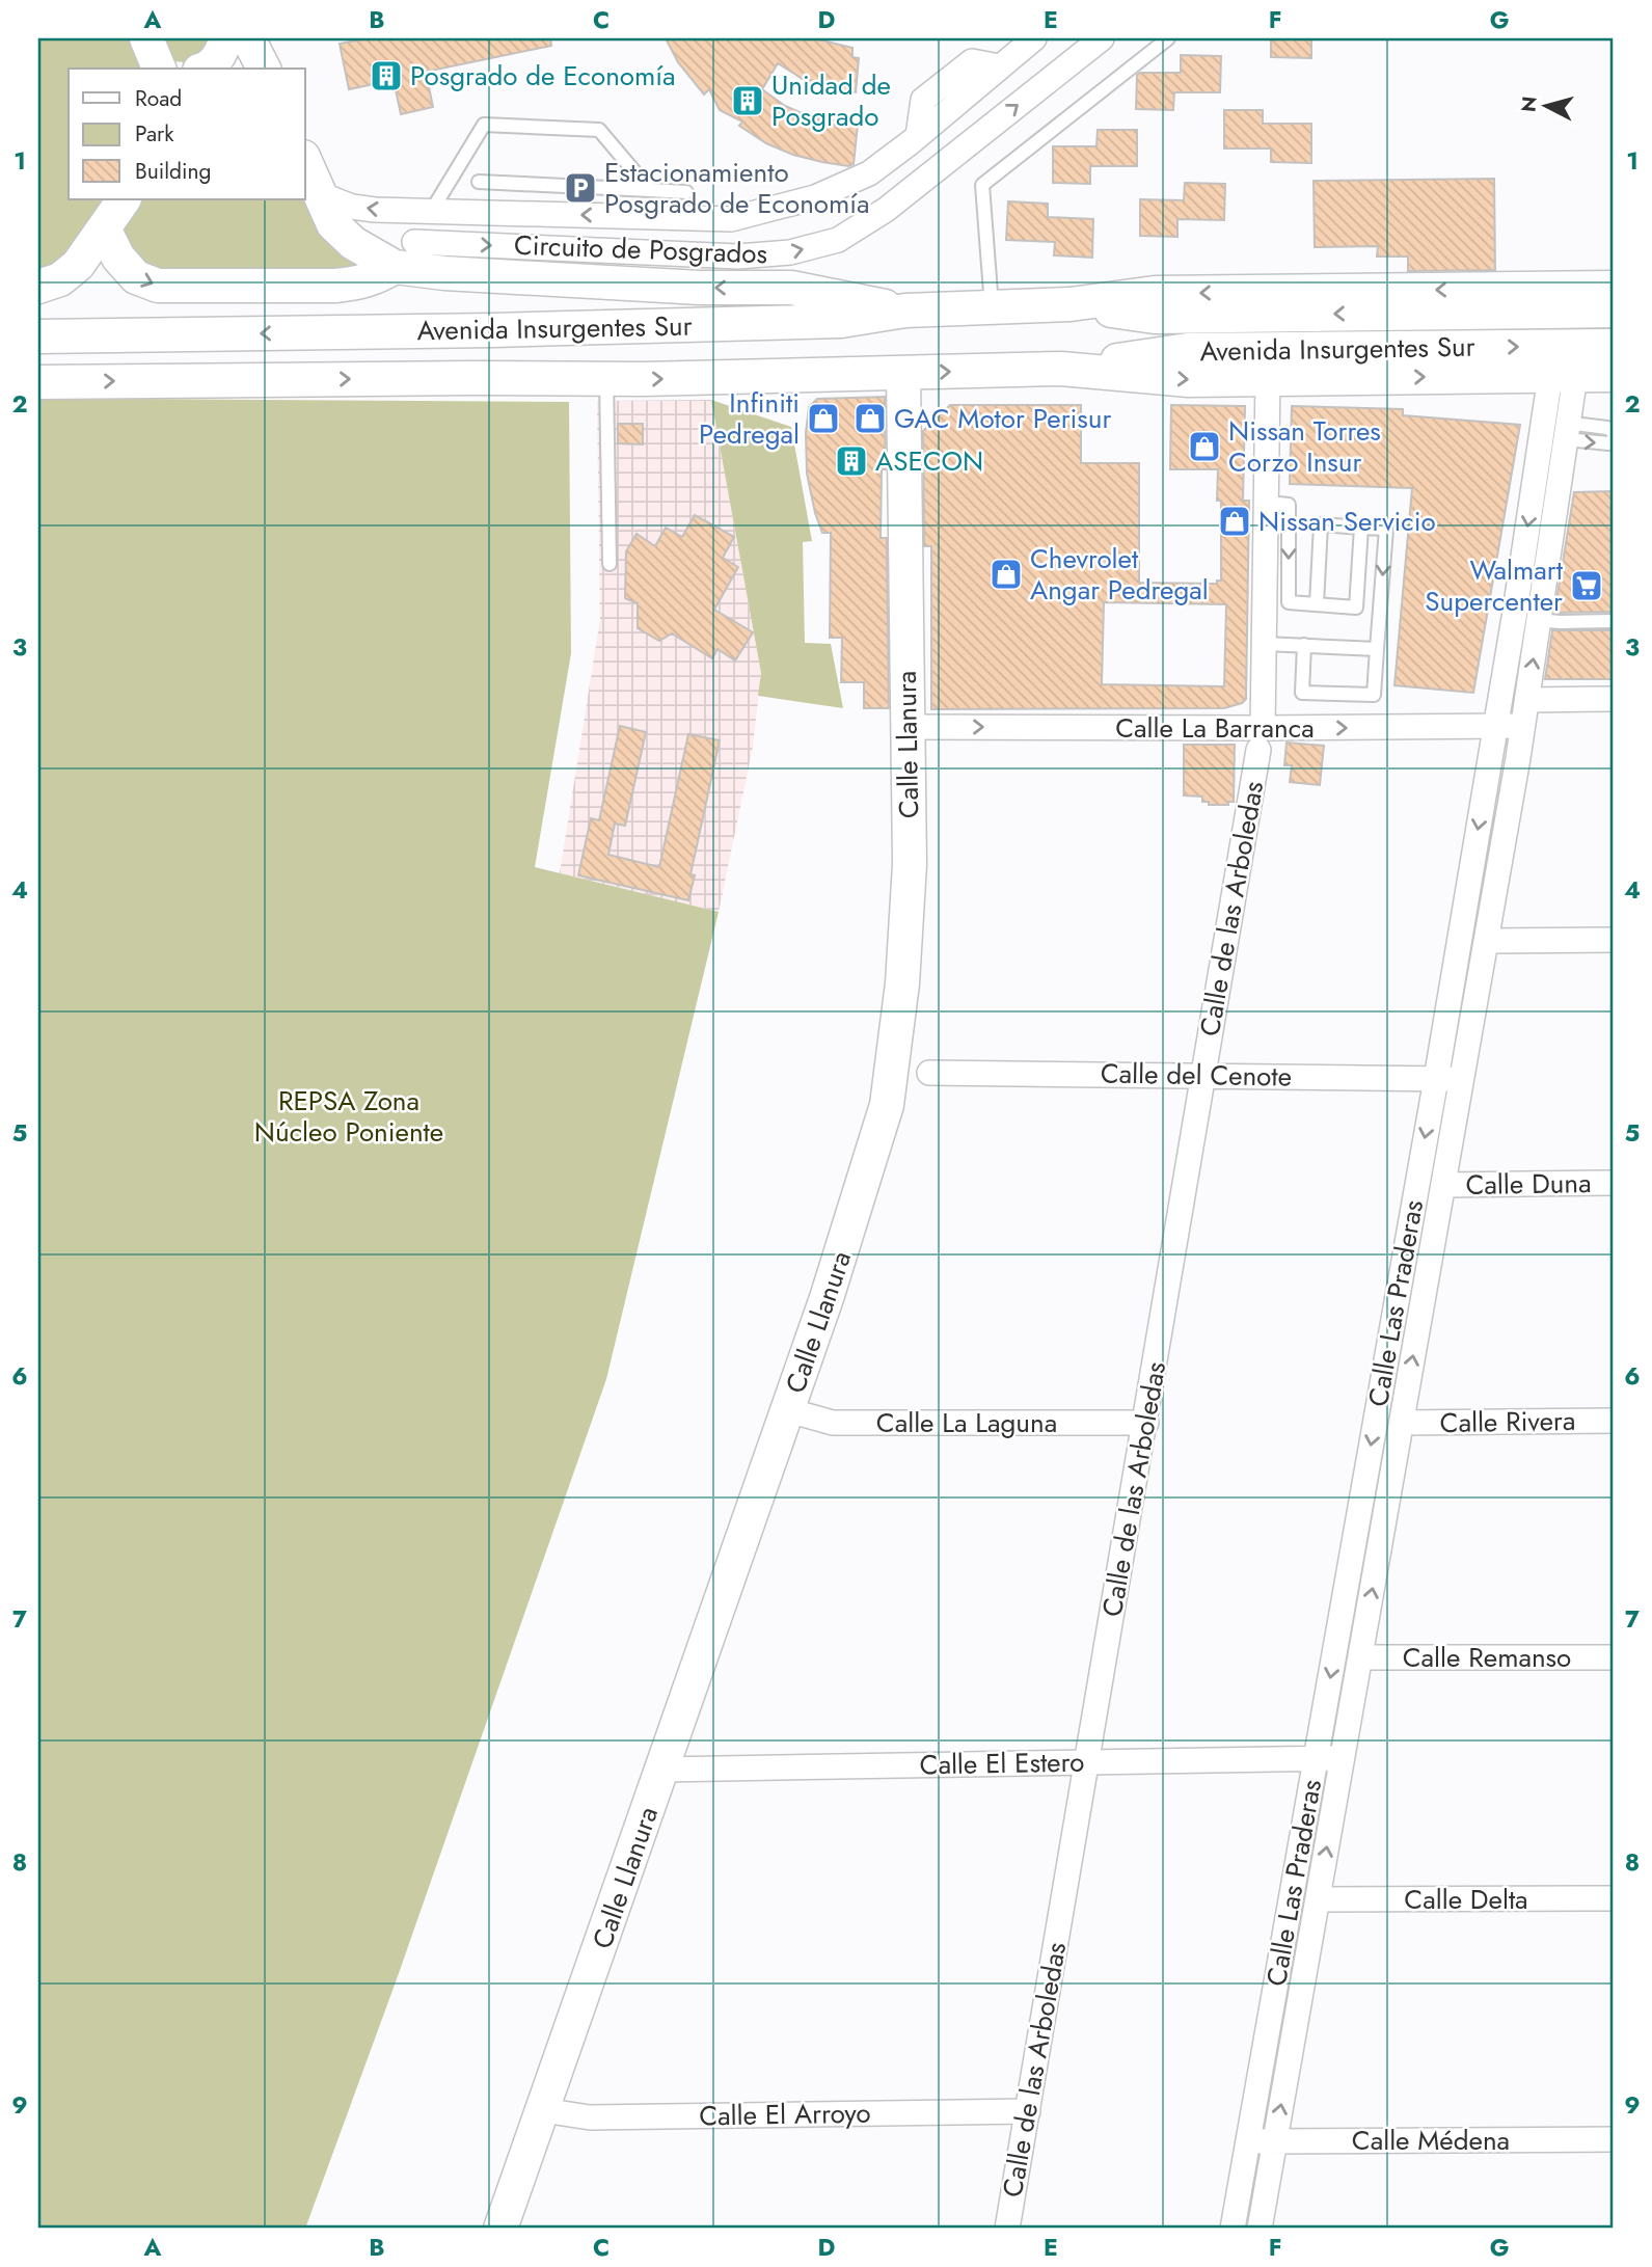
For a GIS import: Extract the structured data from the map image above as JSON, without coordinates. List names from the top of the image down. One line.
{"streets":{"main road":["Avenida Insurgentes Sur","Calle Llanura"],"street":["Circuito de Posgrados","Calle La Barranca","Calle de las Arboledas","Calle del Cenote","Calle Duna","Calle Las Praderas","Calle Rivera","Calle La Laguna","Calle Remanso","Calle El Estero","Calle Delta","Calle El Arroyo","Calle Médena"]},"crossings":[["Avenida Insurgentes Sur","Calle Llanura"],["Avenida Insurgentes Sur","Calle de las Arboledas"],["Avenida Insurgentes Sur","Calle Las Praderas"],["Calle La Barranca","Calle Llanura"],["Calle La Barranca","Calle de las Arboledas"],["Calle La Barranca","Calle Las Praderas"],["Calle Llanura","Calle La Laguna"],["Calle Llanura","Calle El Estero"],["Calle Llanura","Calle El Arroyo"],["Calle de las Arboledas","Calle del Cenote"],["Calle de las Arboledas","Calle La Laguna"],["Calle de las Arboledas","Calle El Estero"],["Calle de las Arboledas","Calle El Arroyo"],["Calle del Cenote","Calle Las Praderas"],["Calle Duna","Calle Las Praderas"],["Calle Las Praderas","Calle Rivera"],["Calle Las Praderas","Calle Remanso"],["Calle Las Praderas","Calle El Estero"],["Calle Las Praderas","Calle Delta"],["Calle Las Praderas","Calle Médena"]],"one_way":["Calle La Barranca"],"parks":["REPSA Zona Núcleo Poniente"],"places":{"building":["Posgrado de Economía","Unidad de Posgrado","ASECON"],"parking":["Estacionamiento Posgrado de Economía"],"shop":["Infiniti Pedregal","GAC Motor Perisur","Nissan Torres Corzo Insur","Nissan Servicio","Chevrolet Angar Pedregal"],"supermarket":["Walmart Supercenter"]},"legend":["Road","Park","Building"],"north":"left","grid":{"columns":["A","B","C","D","E","F","G"],"rows":["1","2","3","4","5","6","7","8","9"]}}
